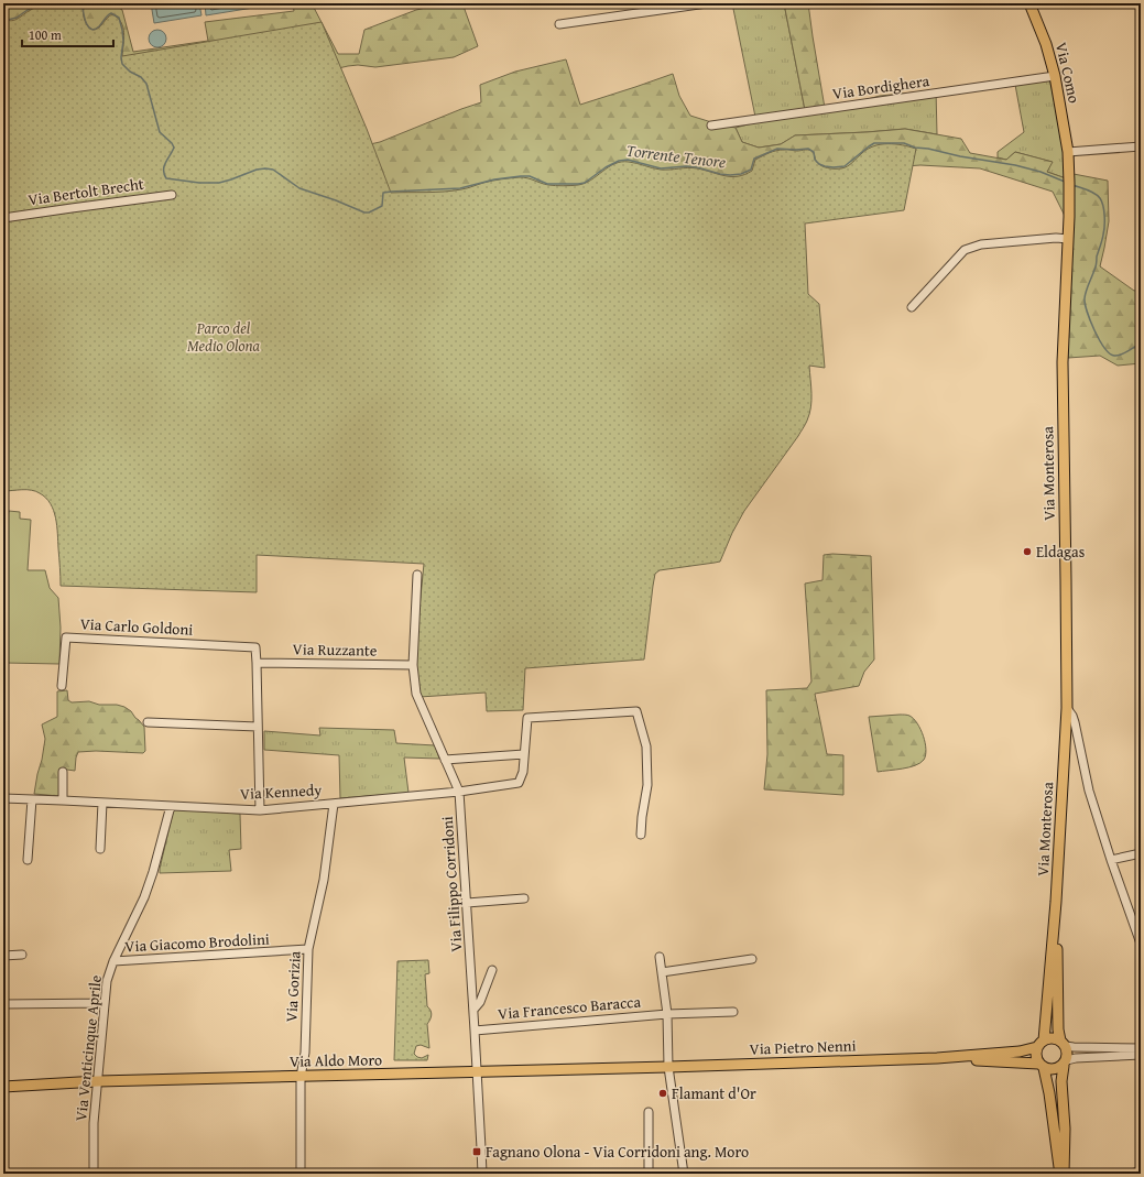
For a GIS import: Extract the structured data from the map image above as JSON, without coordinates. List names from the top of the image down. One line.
{"streets":{"main road":["Via Como","Via Monterosa","Via Pietro Nenni","Via Aldo Moro"],"street":["Via Bordighera","Via Bertolt Brecht","Via Carlo Goldoni","Via Ruzzante","Via Kennedy","Via Filippo Corridoni","Via Giacomo Brodolini","Via Gorizia","Via Francesco Baracca","Via Venticinque Aprile"]},"crossings":[["Via Como","Via Bordighera"],["Via Como","Via Monterosa"],["Via Monterosa","Via Pietro Nenni"],["Via Carlo Goldoni","Via Ruzzante"],["Via Ruzzante","Via Filippo Corridoni"],["Via Kennedy","Via Filippo Corridoni"],["Via Kennedy","Via Gorizia"],["Via Kennedy","Via Venticinque Aprile"],["Via Filippo Corridoni","Via Francesco Baracca"],["Via Filippo Corridoni","Via Aldo Moro"],["Via Giacomo Brodolini","Via Gorizia"],["Via Giacomo Brodolini","Via Venticinque Aprile"],["Via Gorizia","Via Aldo Moro"],["Via Pietro Nenni","Via Aldo Moro"],["Via Venticinque Aprile","Via Aldo Moro"]],"water":["Torrente Tenore"],"parks":["Parco del Medio Olona"],"places":{"other":["Eldagas","Flamant d'Or"],"transit":["Fagnano Olona - Via Corridoni ang. Moro"]},"scale_bar":"100 m"}
